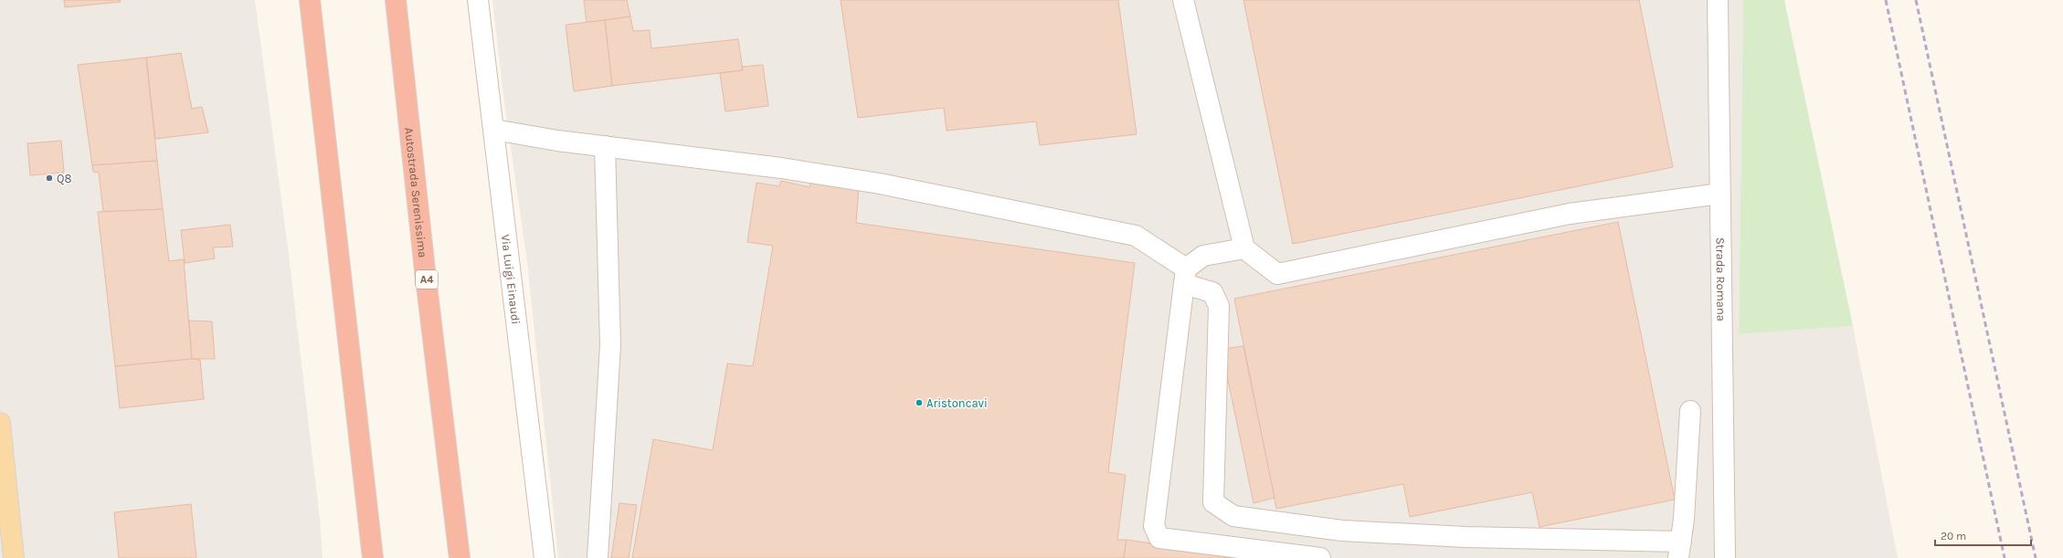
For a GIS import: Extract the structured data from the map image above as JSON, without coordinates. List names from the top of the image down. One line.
{"streets":{"highway":["Autostrada Serenissima","A4"],"street":["Via Luigi Einaudi","Strada Romana"]},"places":["Q8","Aristoncavi"],"scale_bar":"20 m"}
